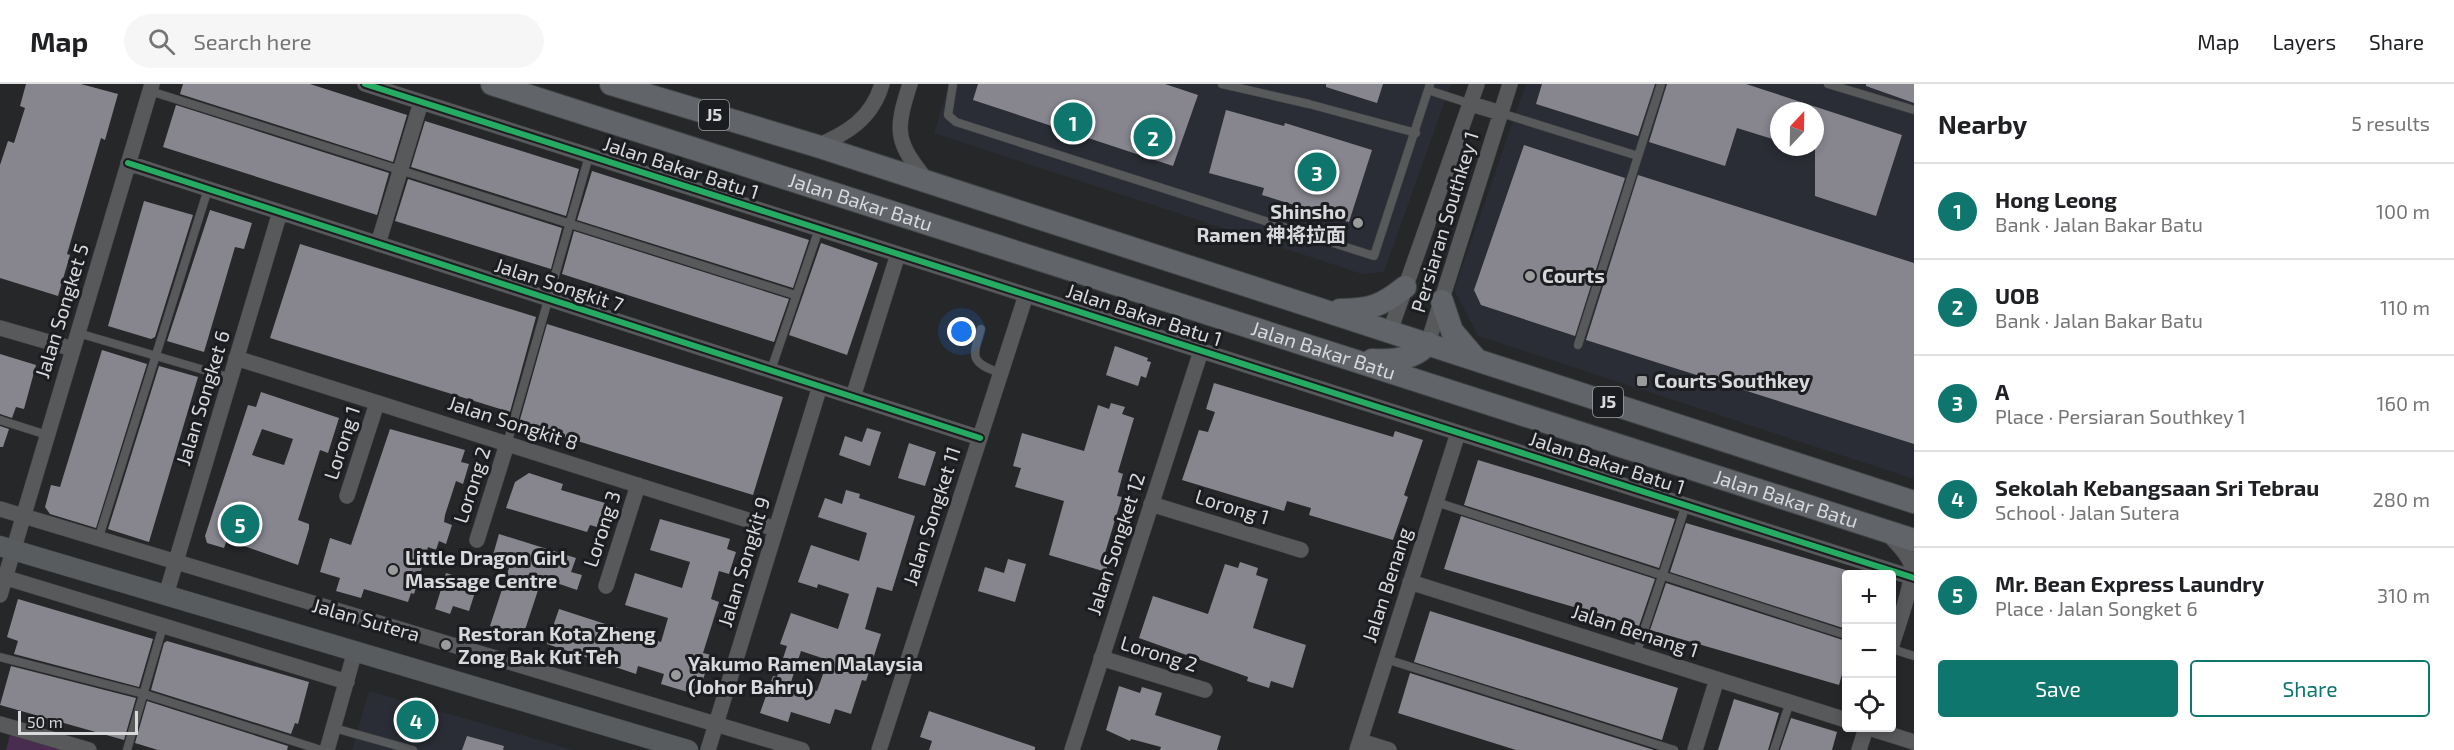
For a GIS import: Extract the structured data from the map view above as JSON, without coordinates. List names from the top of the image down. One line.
{"streets":{"main road":["J5","Jalan Bakar Batu"],"street":["Jalan Bakar Batu 1","Persiaran Southkey 1","Jalan Songkit 7","Jalan Songket 5","Jalan Songket 6","Jalan Songkit 8","Lorong 1","Lorong 2","Jalan Songket 11","Lorong 3","Jalan Songket 12","Jalan Songkit 9","Jalan Benang","Jalan Sutera","Jalan Benang 1"]},"crossings":[["Jalan Bakar Batu 1","Jalan Songket 11"],["Jalan Bakar Batu 1","Jalan Songket 12"],["Jalan Bakar Batu 1","Jalan Benang"],["Jalan Bakar Batu","Persiaran Southkey 1"],["Jalan Songkit 7","Jalan Songket 5"],["Jalan Songkit 7","Jalan Songket 6"],["Jalan Songkit 7","Jalan Songket 11"],["Jalan Songkit 7","Jalan Songkit 9"],["Jalan Songket 5","Jalan Sutera"],["Jalan Songket 6","Jalan Songkit 8"],["Jalan Songket 6","Jalan Sutera"],["Jalan Songkit 8","Lorong 1"],["Jalan Songkit 8","Lorong 2"],["Jalan Songkit 8","Lorong 3"],["Jalan Songkit 8","Jalan Songkit 9"],["Lorong 1","Jalan Songket 12"],["Lorong 2","Jalan Songket 12"],["Jalan Songkit 9","Jalan Sutera"],["Jalan Benang","Jalan Benang 1"]],"places":{"other":["Shinsho Ramen 神将拉面","Courts","Little Dragon Girl Massage Centre","Restoran Kota Zheng Zong Bak Kut Teh","Yakumo Ramen Malaysia (Johor Bahru)"],"transit":["Courts Southkey"]},"scale_bar":"50 m","north":"top","page":{"header":"Map","search":"Search here","nav":["Map","Layers","Share"],"heading":["Nearby","5 results"],"pins":["1","2","3","5","4"],"list":[{"mark":"1","name":"Hong Leong","note":"Bank · Jalan Bakar Batu","value":"100 m"},{"mark":"2","name":"UOB","note":"Bank · Jalan Bakar Batu","value":"110 m"},{"mark":"3","name":"A","note":"Place · Persiaran Southkey 1","value":"160 m"},{"mark":"4","name":"Sekolah Kebangsaan Sri Tebrau","note":"School · Jalan Sutera","value":"280 m"},{"mark":"5","name":"Mr. Bean Express Laundry","note":"Place · Jalan Songket 6","value":"310 m"}],"map_buttons":["+","−"],"buttons":["Save","Share"],"scale":"50 m"}}
